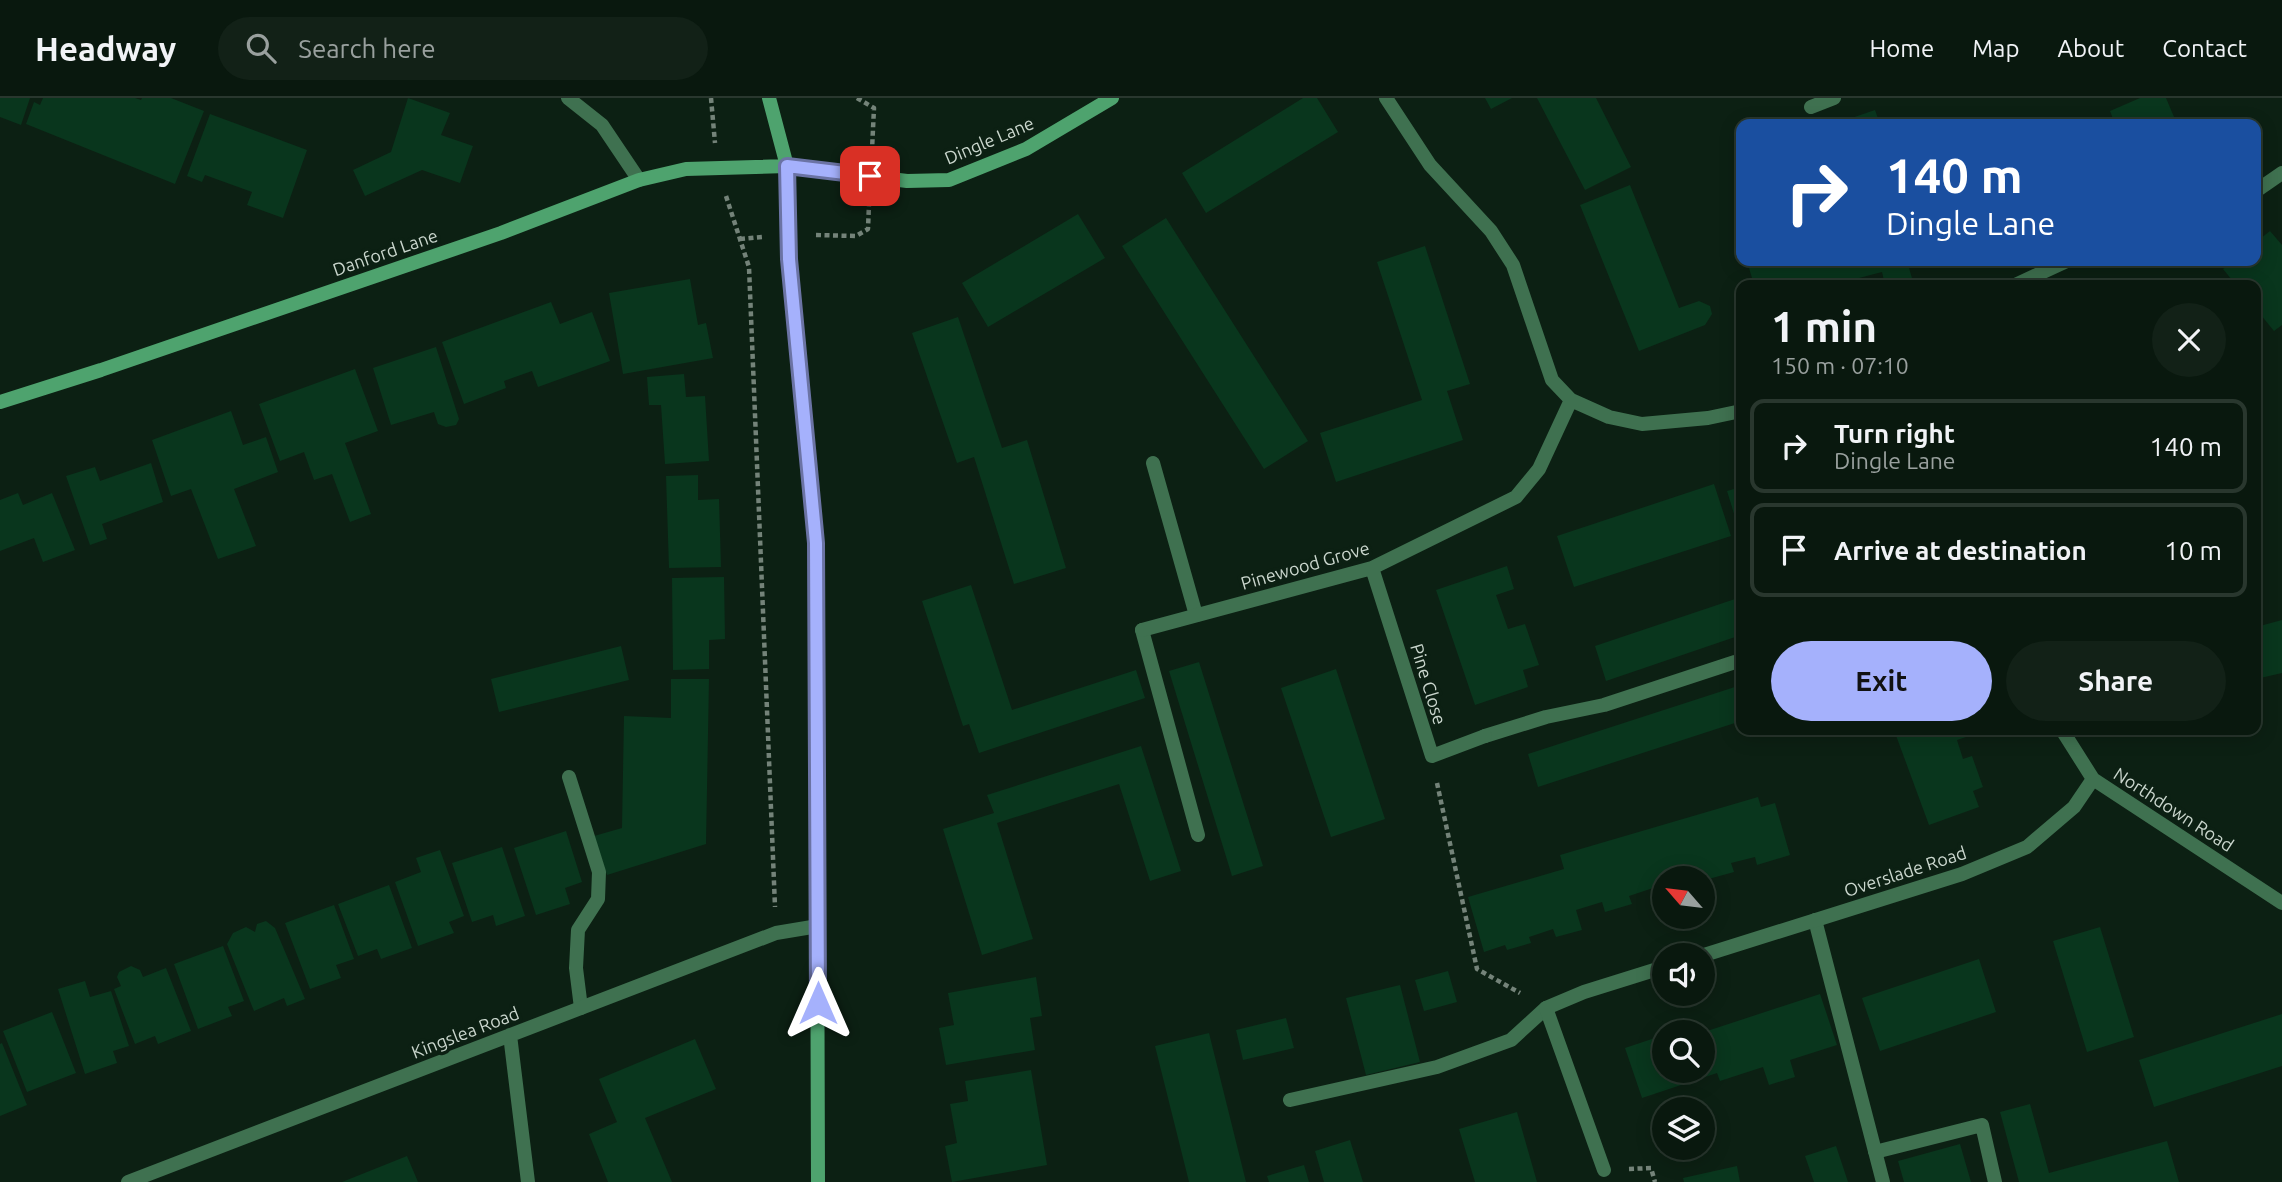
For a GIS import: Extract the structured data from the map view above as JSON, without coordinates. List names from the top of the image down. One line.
{"streets":{"street":["Dingle Lane","Danford Lane","Pinewood Grove","Pine Close","Northdown Road","Overslade Road","Kingslea Road"]},"crossings":[["Dingle Lane","Danford Lane"],["Pinewood Grove","Pine Close"],["Northdown Road","Overslade Road"]],"north":"top left","page":{"header":"Headway","search":"Search here","nav":["Home","Map","About","Contact"],"turn":["140 m","Dingle Lane"],"heading":["1 min","150 m · 07:10"],"list":[{"name":"Turn right","note":"Dingle Lane","value":"140 m"},{"name":"Arrive at destination","value":"10 m"}],"buttons":["Exit","Share"]}}
